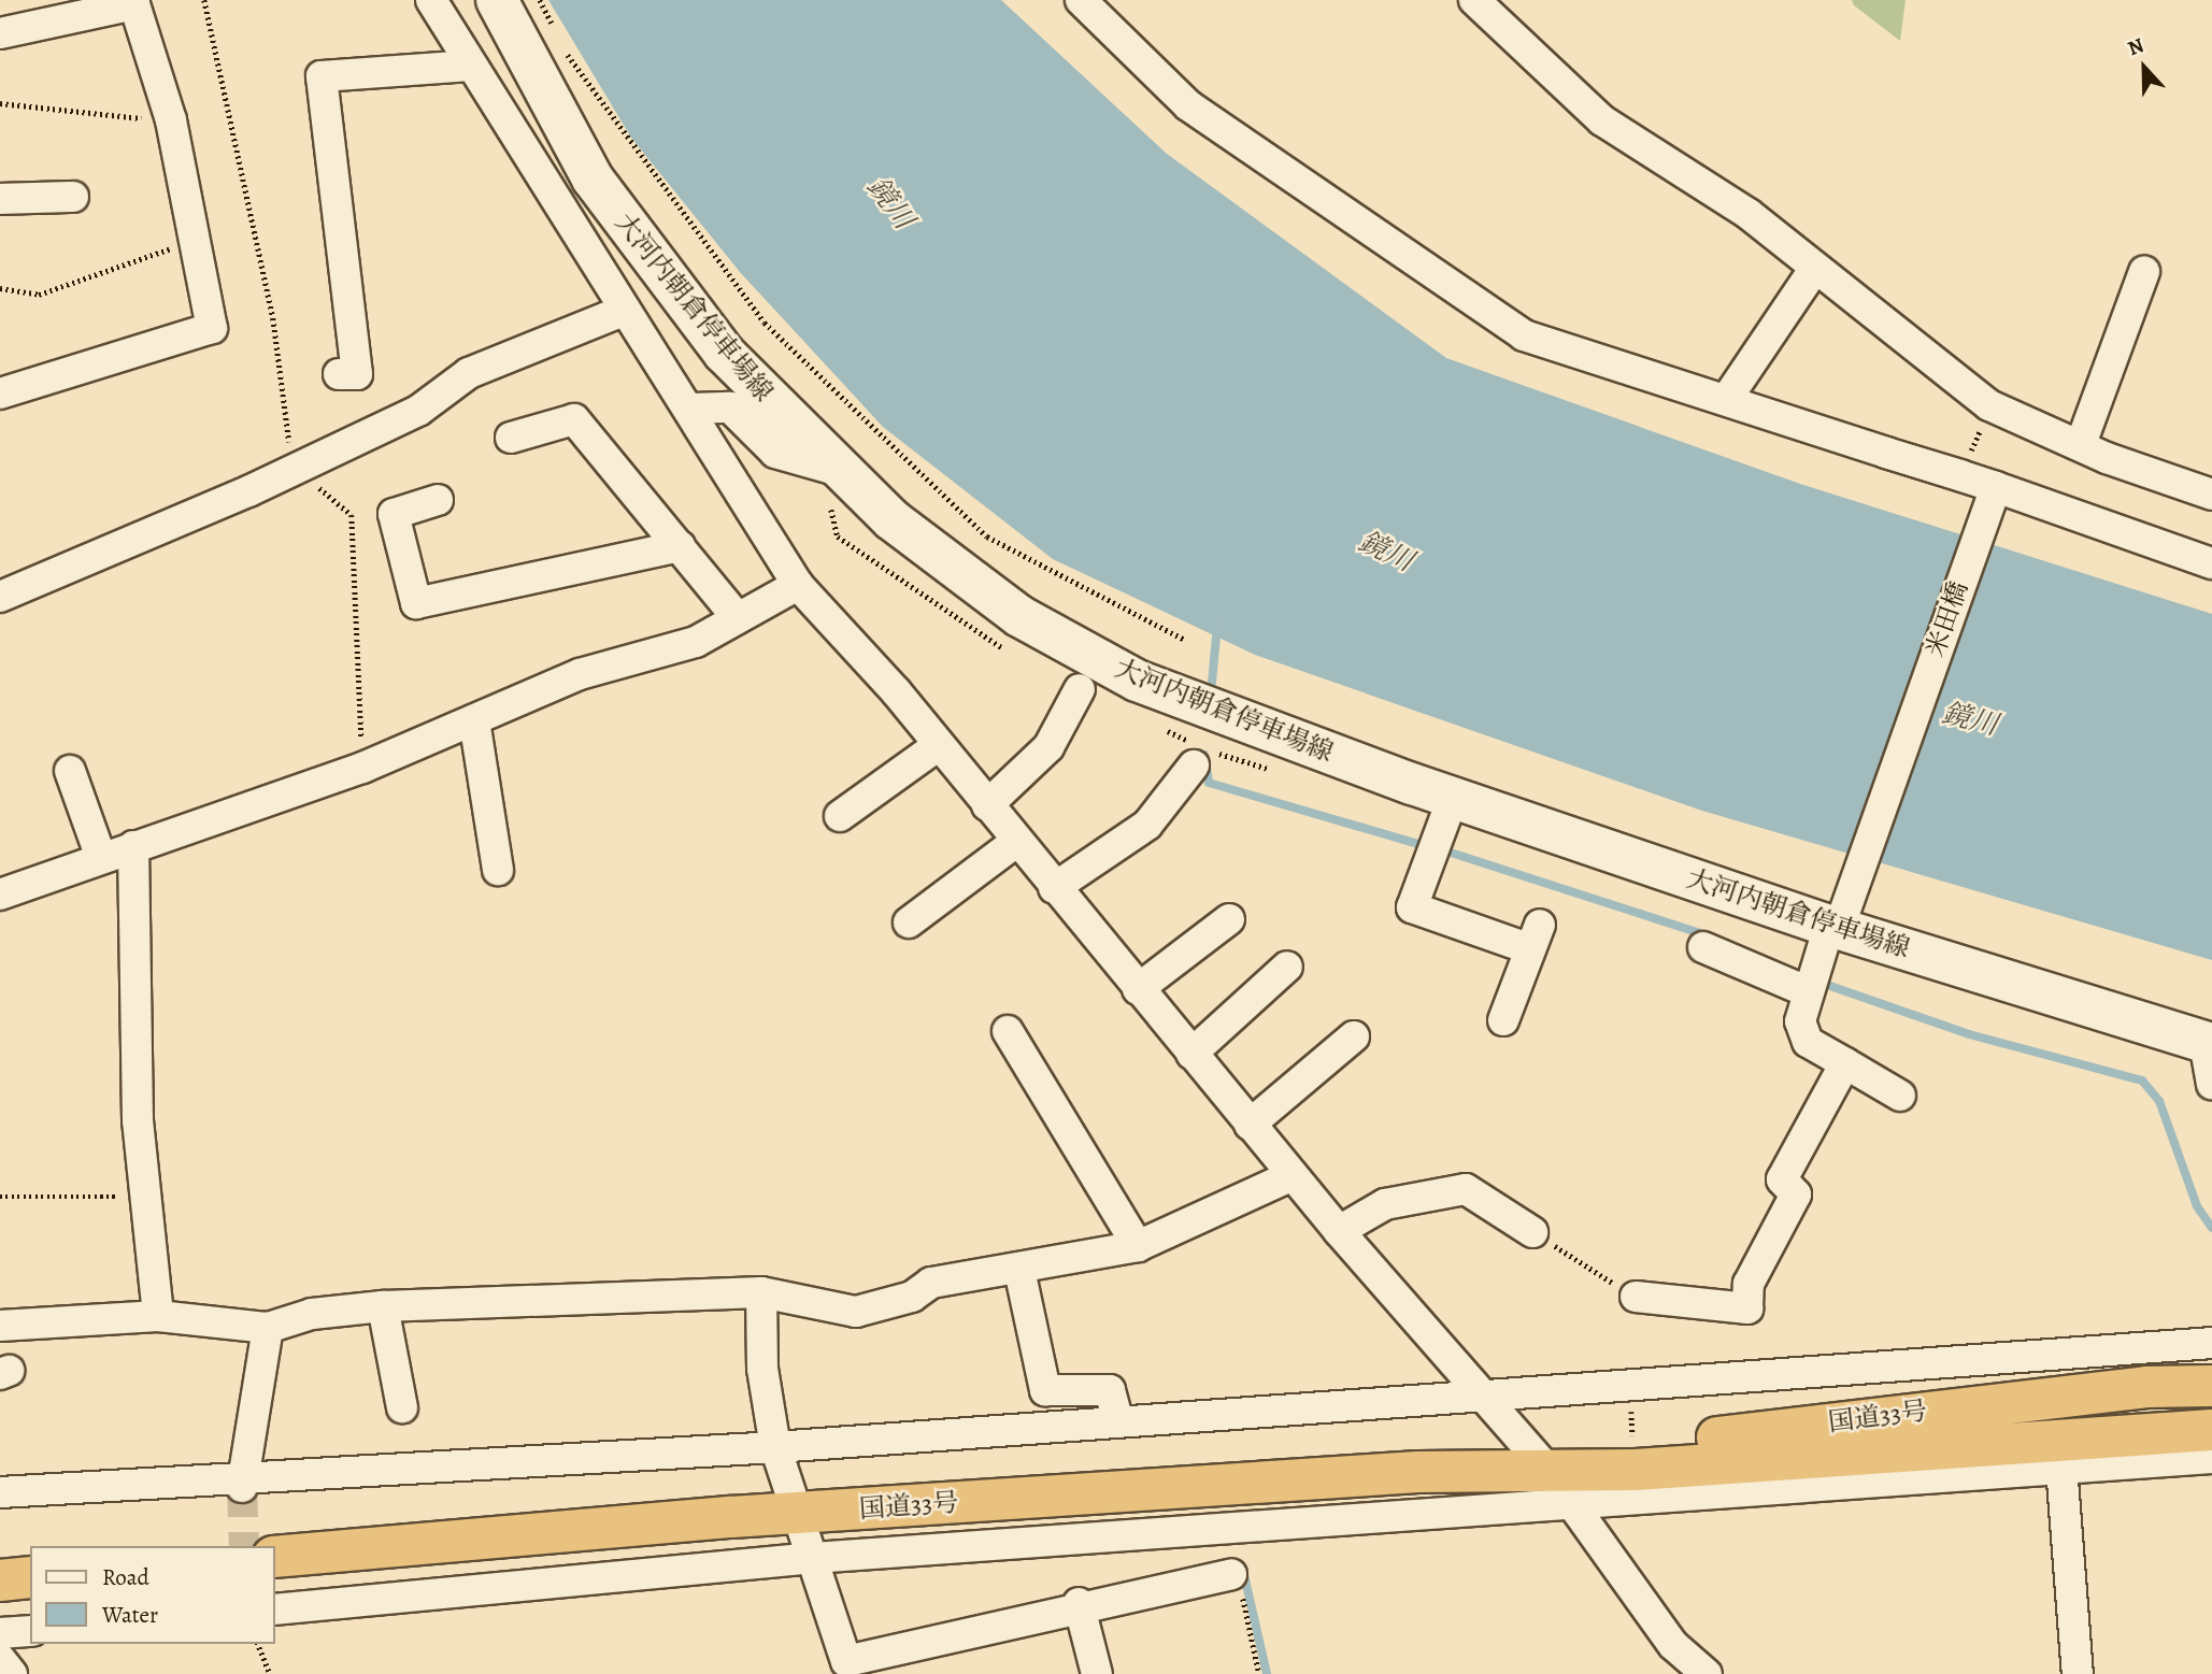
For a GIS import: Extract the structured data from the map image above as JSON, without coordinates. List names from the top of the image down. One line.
{"streets":{"highway":["国道33号"],"main road":["大河内朝倉停車場線"],"street":["米田橋"]},"crossings":[["大河内朝倉停車場線","米田橋"]],"water":["鏡川"],"legend":["Road","Water"],"north":"top"}
